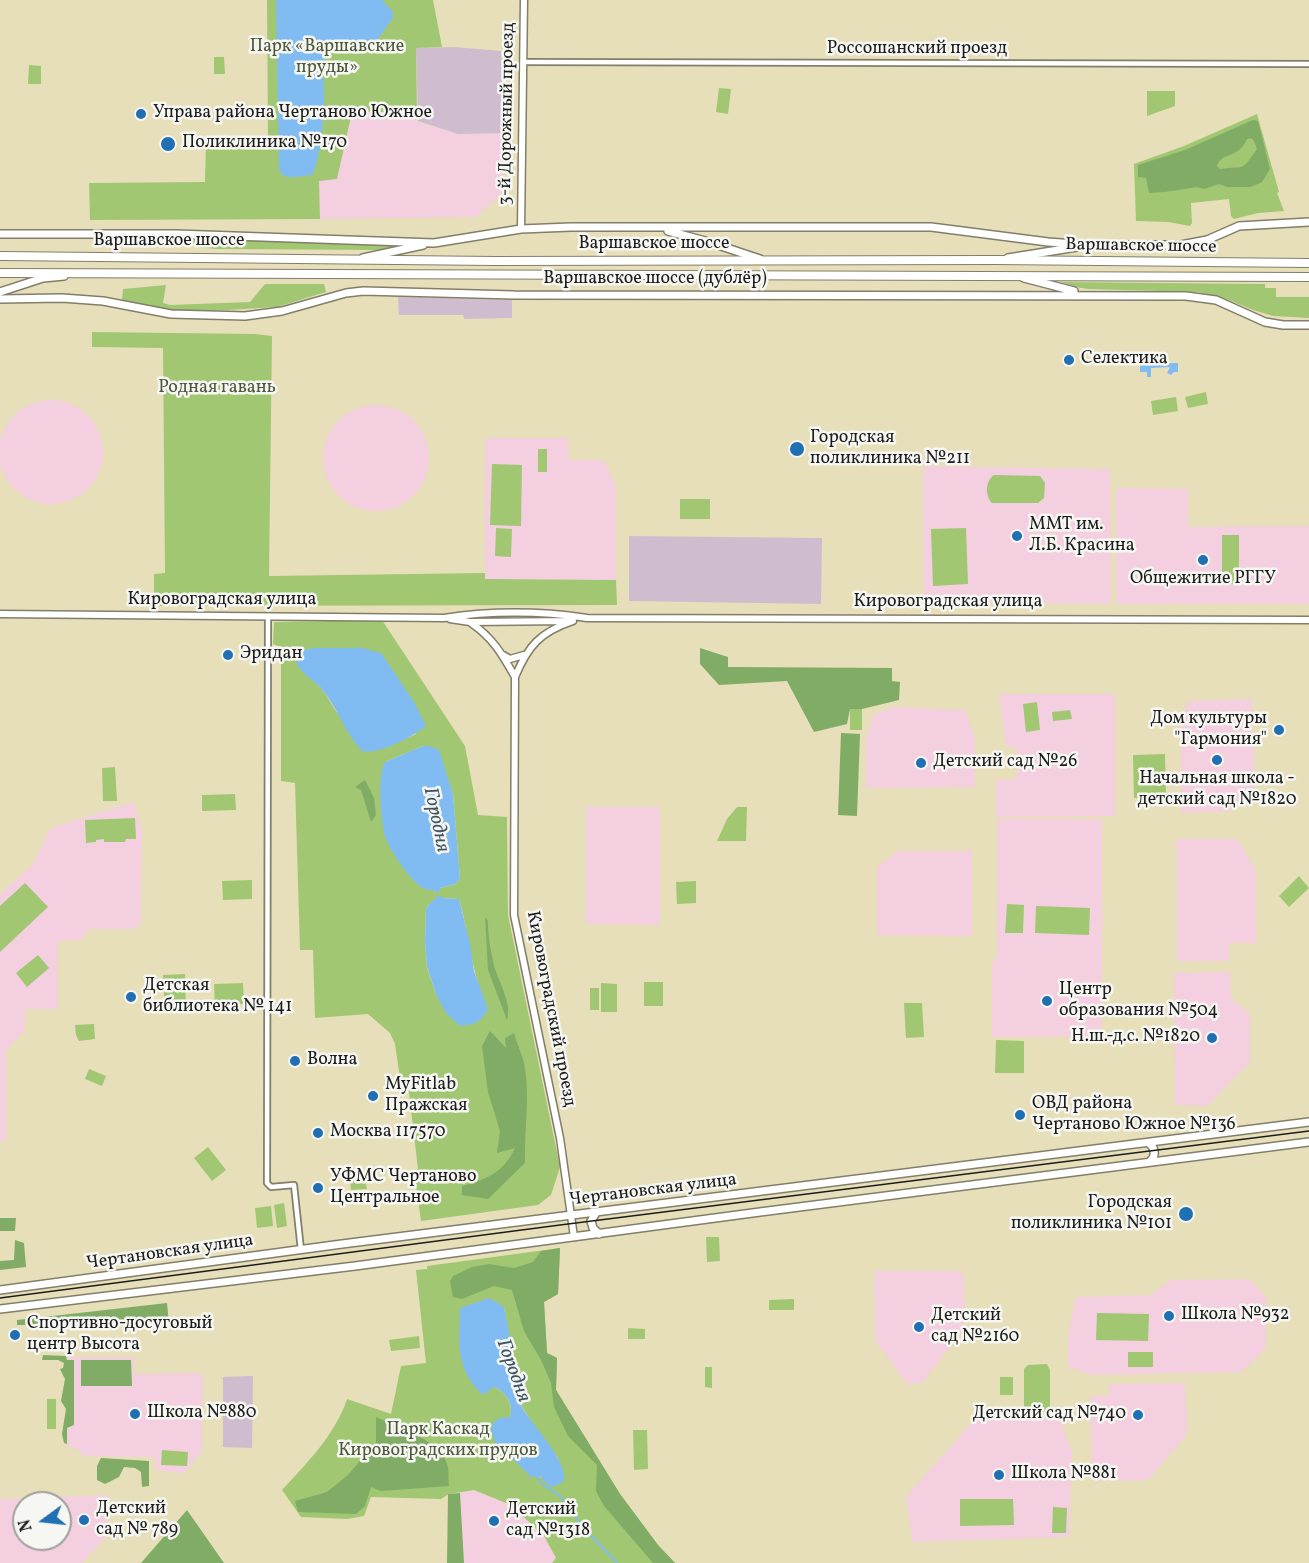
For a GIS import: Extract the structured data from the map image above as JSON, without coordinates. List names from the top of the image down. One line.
{"streets":{"main road":["Варшавское шоссе","Варшавское шоссе (дублёр)","Чертановская улица"],"street":["Россошанский проезд","3-й Дорожный проезд","Кировоградская улица","Кировоградский проезд"]},"crossings":[["Россошанский проезд","3-й Дорожный проезд"],["Кировоградский проезд","Чертановская улица"]],"water":["Городня"],"parks":["Парк «Варшавские пруды»","Родная гавань","Парк Каскад Кировоградских прудов"],"places":["Управа района Чертаново Южное","Поликлиника №170","Селектика","Городская поликлиника №211","ММТ им. Л.Б. Красина","Общежитие РГГУ","Эридан","Дом культуры \"Гармония\"","Начальная школа - детский сад №1820","Детский сад №26","Детская библиотека № 141","Центр образования №504","Н.ш.-д.с. №1820","Волна","MyFitlab Пражская","ОВД района Чертаново Южное №136","Москва 117570","УФМС Чертаново Центральное","Городская поликлиника №101","Школа №932","Детский сад №2160","Спортивно-досуговый центр Высота","Школа №880","Детский сад №740","Школа №881","Детский сад № 789","Детский сад №1318"],"north":"left"}
